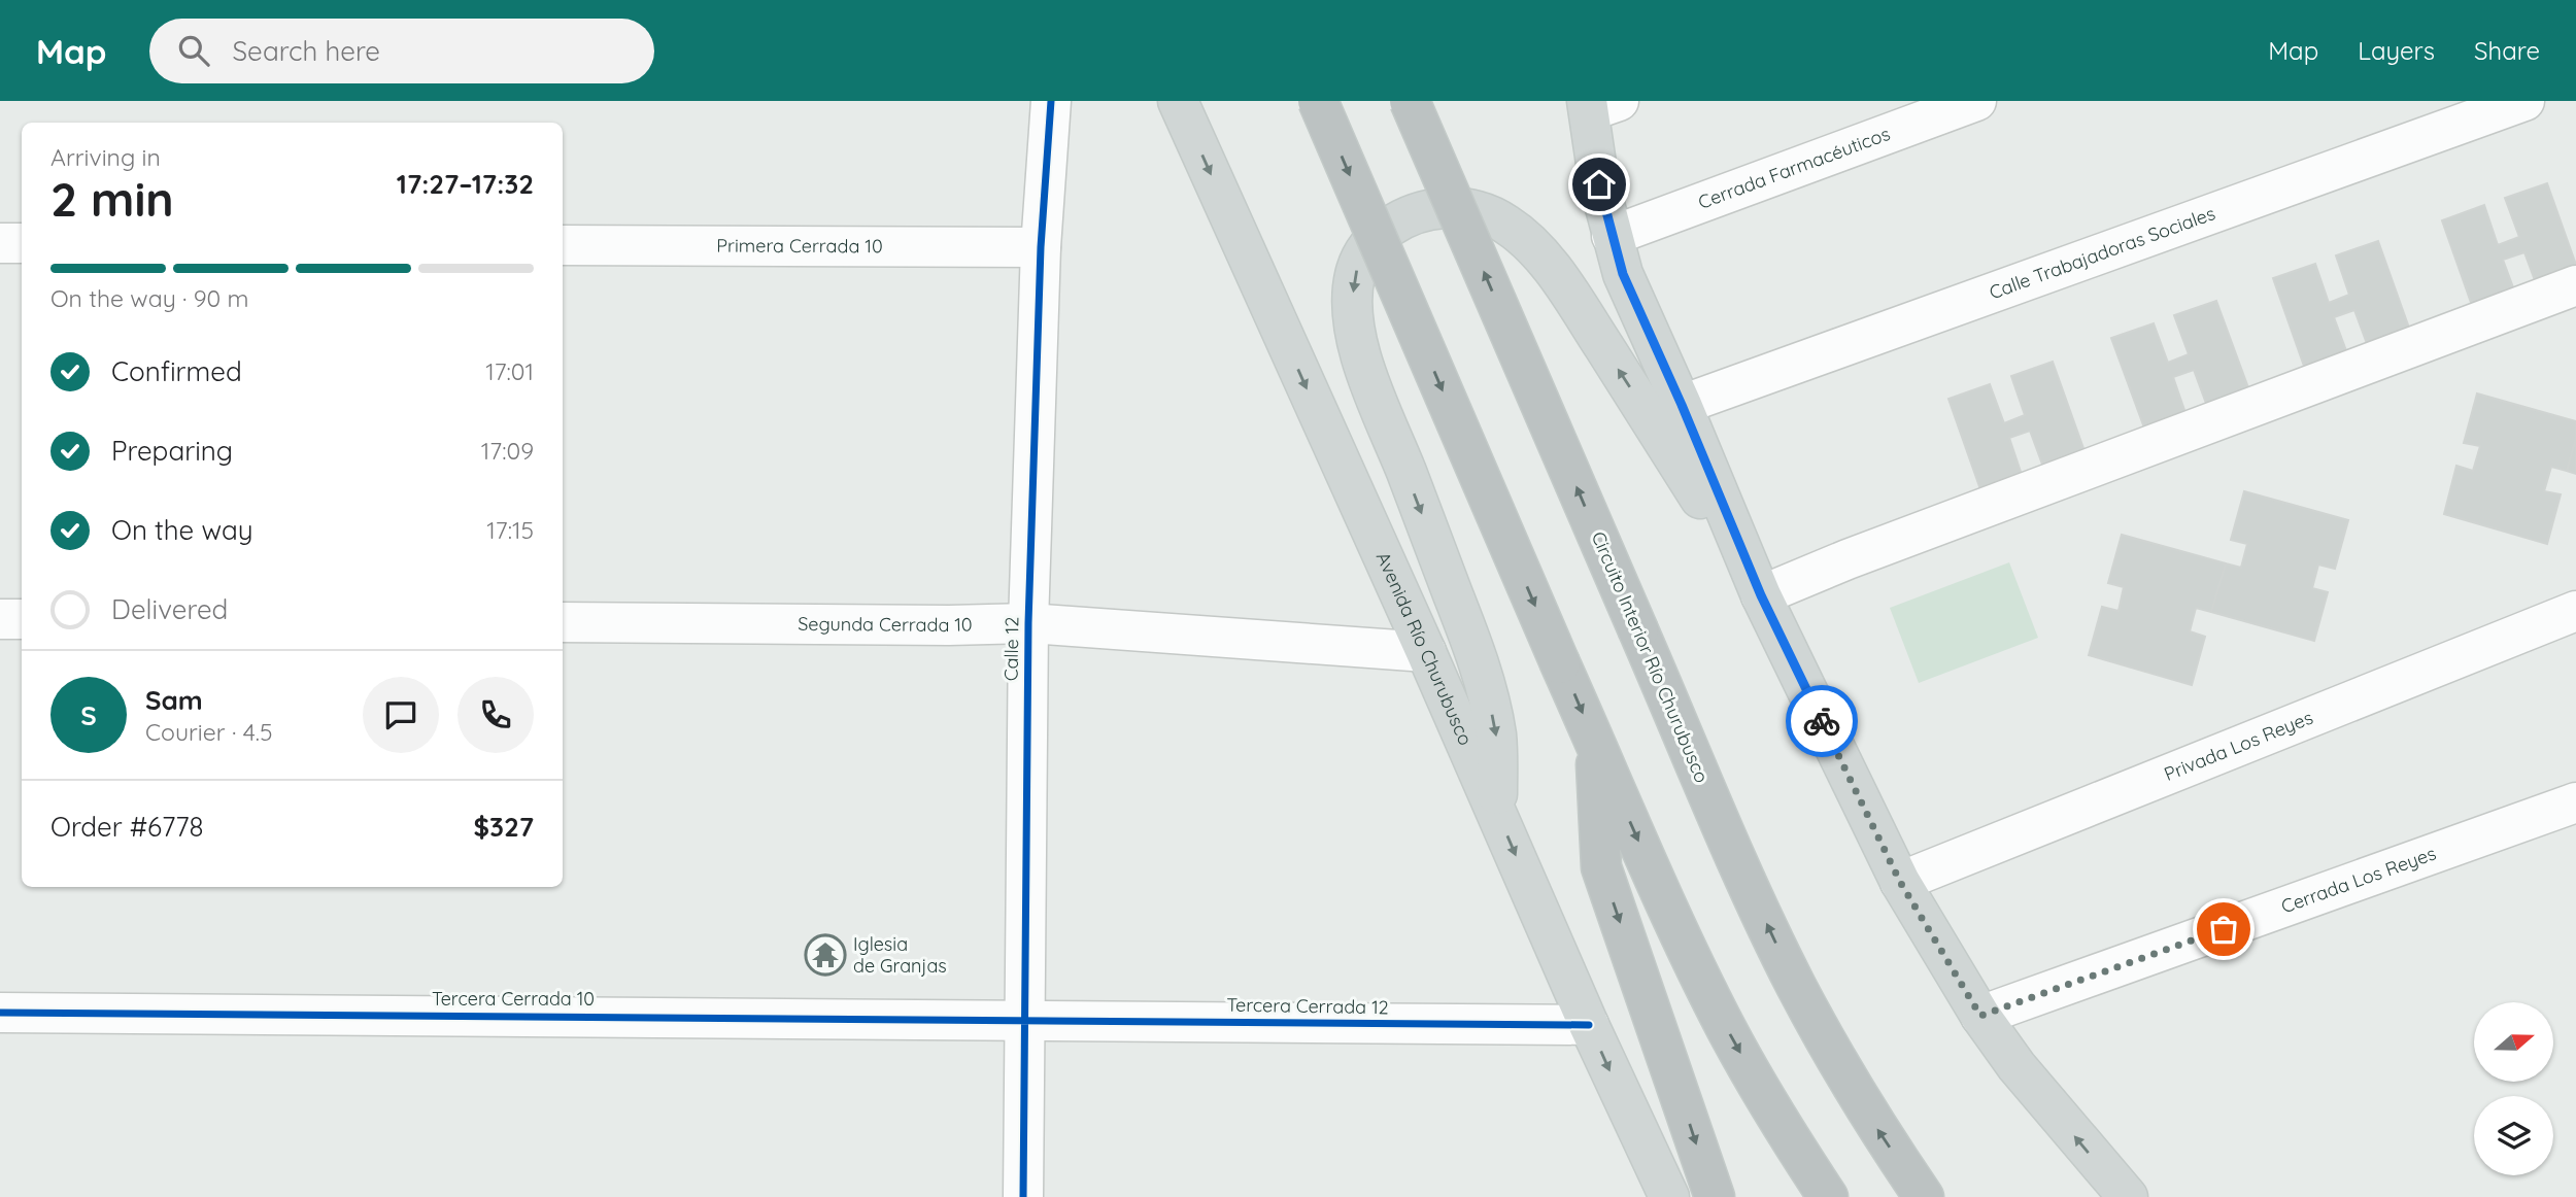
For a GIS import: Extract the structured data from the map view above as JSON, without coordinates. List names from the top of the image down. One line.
{"streets":{"highway":["Circuito Interior Río Churubusco"],"main road":["Avenida Río Churubusco"],"street":["Cerrada Farmacéuticos","Primera Cerrada 10","Calle Trabajadoras Sociales","Segunda Cerrada 10","Calle 12","Privada Los Reyes","Cerrada Los Reyes","Tercera Cerrada 10","Tercera Cerrada 12"]},"crossings":[["Primera Cerrada 10","Calle 12"],["Segunda Cerrada 10","Calle 12"],["Segunda Cerrada 10","Avenida Río Churubusco"],["Calle 12","Tercera Cerrada 10"],["Calle 12","Tercera Cerrada 12"],["Avenida Río Churubusco","Tercera Cerrada 12"],["Tercera Cerrada 10","Tercera Cerrada 12"]],"places":{"temple":["Iglesia de Granjas"]},"north":"right","page":{"header":"Map","search":"Search here","nav":["Map","Layers","Share"],"heading":["2 min","Arriving in","17:27–17:32"],"panel":["Sam","Courier · 4.5","Order #6778","$327"],"bar":"On the way · 90 m","list":[["Confirmed","17:01"],["Preparing","17:09"],["On the way","17:15"],"Delivered"],"round":"S"}}
